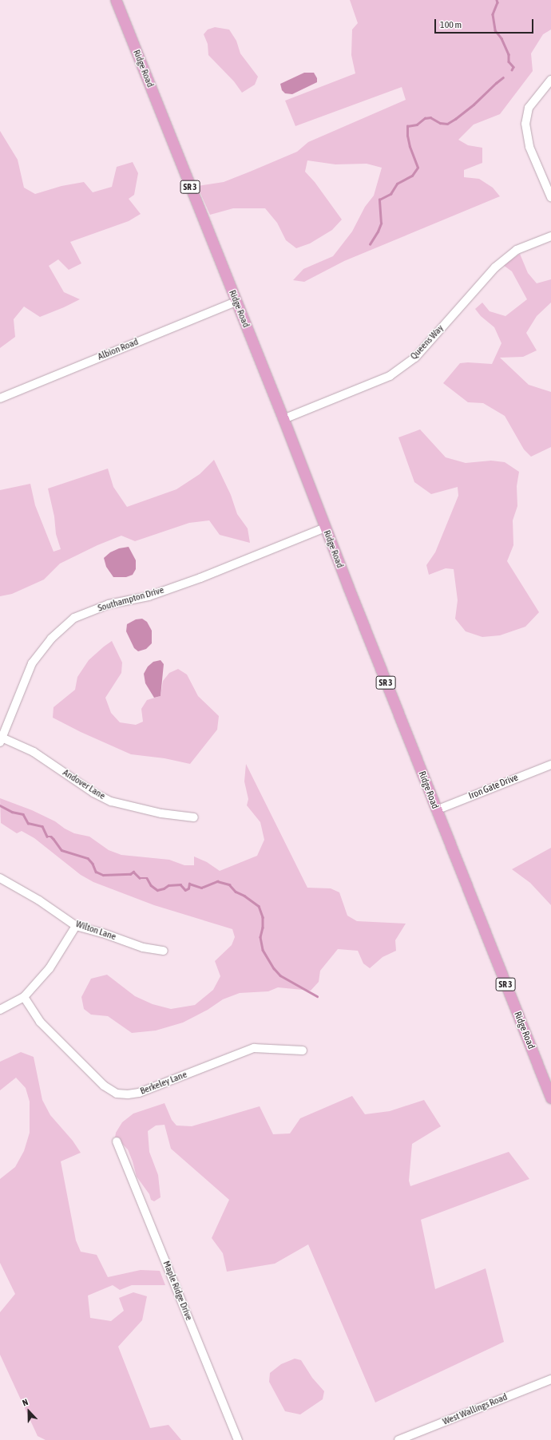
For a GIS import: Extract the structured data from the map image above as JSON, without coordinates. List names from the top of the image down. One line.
{"streets":{"main road":["Ridge Road","SR 3"],"street":["Queens Way","Albion Road","Southampton Drive","Andover Lane","Iron Gate Drive","Wilton Lane","Berkeley Lane","Maple Ridge Drive","West Wallings Road"]},"crossings":[["Ridge Road","Queens Way"],["Ridge Road","Albion Road"],["Ridge Road","Southampton Drive"],["Ridge Road","Iron Gate Drive"],["Southampton Drive","Andover Lane"]],"scale_bar":"100 m","north":"top"}
